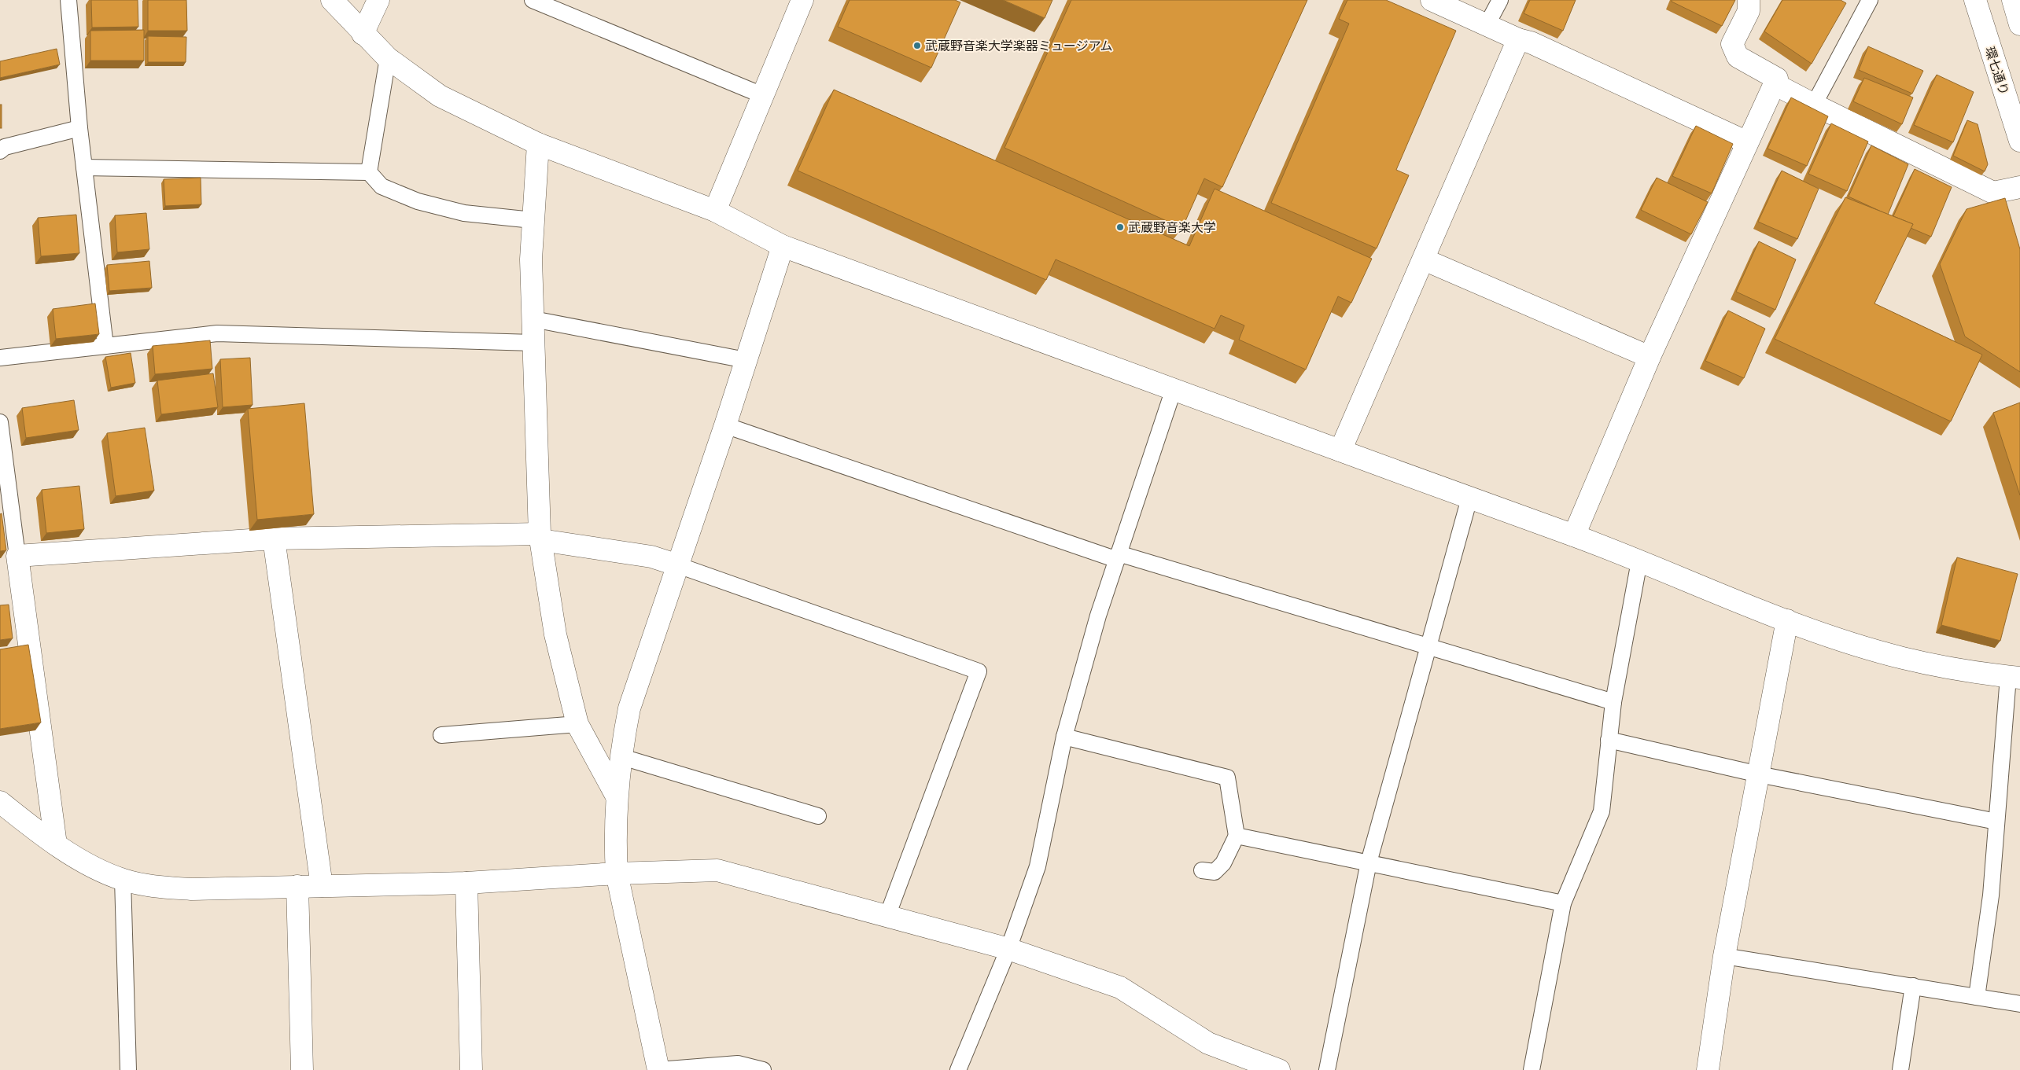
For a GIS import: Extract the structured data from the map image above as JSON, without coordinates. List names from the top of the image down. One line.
{"streets":{"street":["環七通り"]},"places":["武蔵野音楽大学楽器ミュージアム","武蔵野音楽大学"]}
